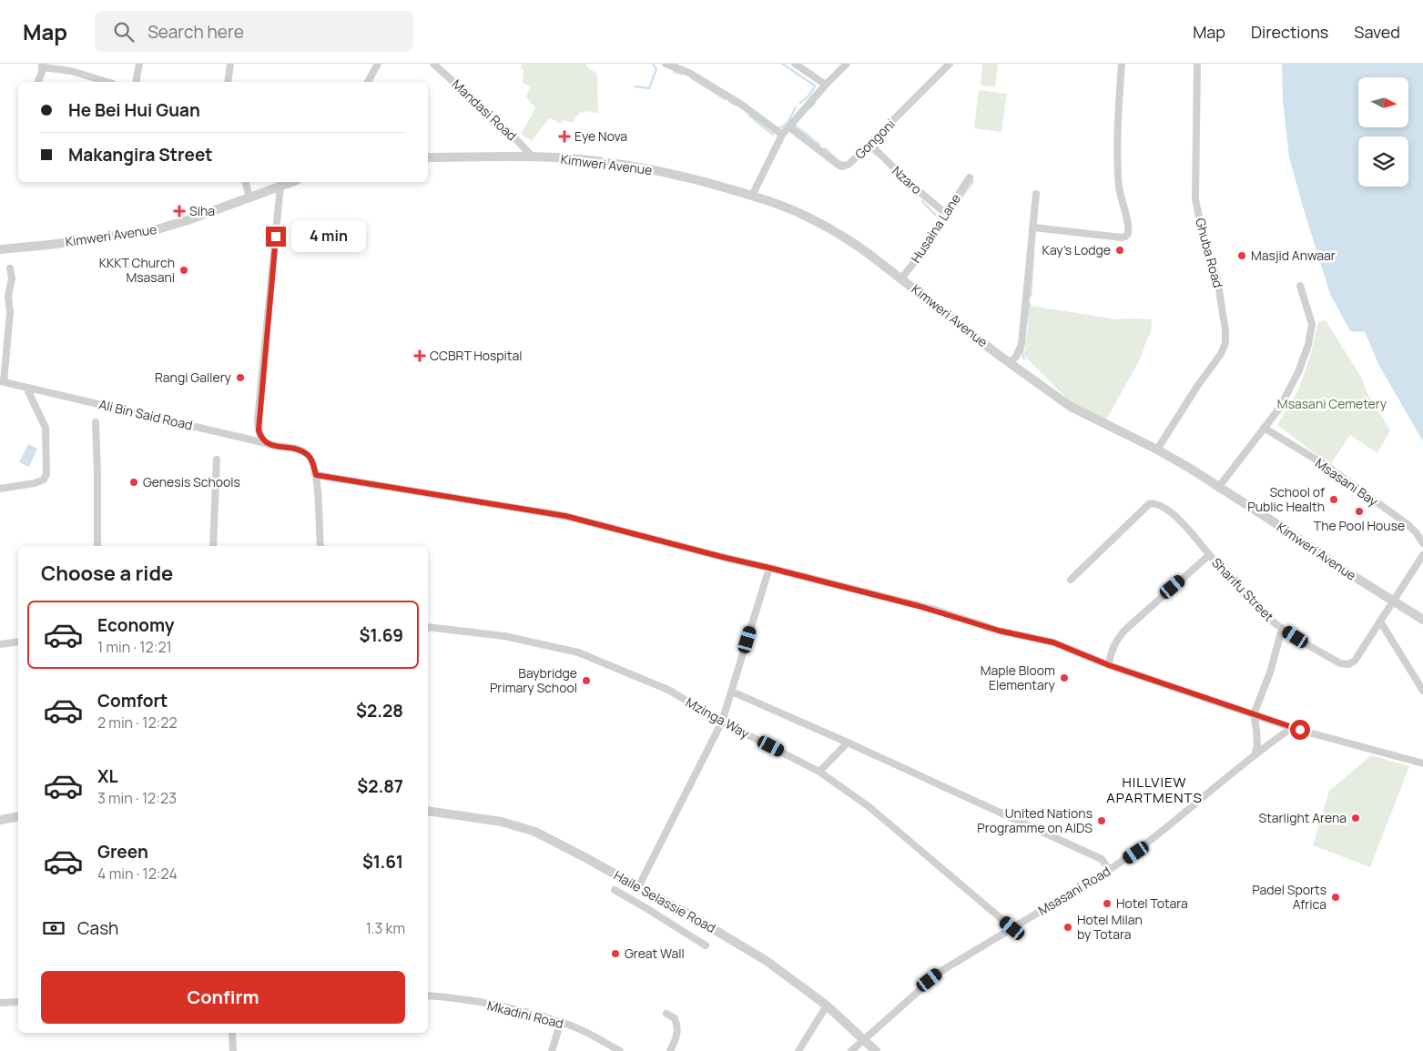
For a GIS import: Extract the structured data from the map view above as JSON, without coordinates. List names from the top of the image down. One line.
{"streets":{"street":["Mandasi Road","Gongoni","Kimweri Avenue","Nzaro","Husaina Lane","Ghuba Road","Ali Bin Said Road","Msasani Bay","Sharifu Street","Mzinga Way","Msasani Road","Haile Selassie Road","Mkadini Road"]},"crossings":[["Mandasi Road","Kimweri Avenue"],["Gongoni","Nzaro"],["Kimweri Avenue","Husaina Lane"],["Kimweri Avenue","Ghuba Road"],["Kimweri Avenue","Sharifu Street"],["Nzaro","Husaina Lane"],["Mzinga Way","Msasani Road"],["Msasani Road","Haile Selassie Road"]],"districts":["HILLVIEW APARTMENTS"],"parks":["Msasani Cemetery"],"places":{"health":["Eye Nova","Siha","CCBRT Hospital"],"other":["Kay's Lodge","Masjid Anwaar","KKKT Church Msasani","Rangi Gallery","Genesis Schools","School of Public Health","The Pool House","Maple Bloom Elementary","Baybridge Primary School","Starlight Arena","United Nations Programme on AIDS","Padel Sports Africa","Hotel Totara","Hotel Milan by Totara","Great Wall"]},"north":"right","page":{"header":"Map","search":"Search here","nav":["Map","Directions","Saved"],"banner":["He Bei Hui Guan","Makangira Street"],"bubble":"4 min","heading":"Choose a ride","list":[{"name":"Economy","note":"1 min · 12:21","value":"$1.69"},{"name":"Comfort","note":"2 min · 12:22","value":"$2.28"},{"name":"XL","note":"3 min · 12:23","value":"$2.87"},{"name":"Green","note":"4 min · 12:24","value":"$1.61"}],"pay":["Cash","1.3 km"],"buttons":"Confirm"}}
